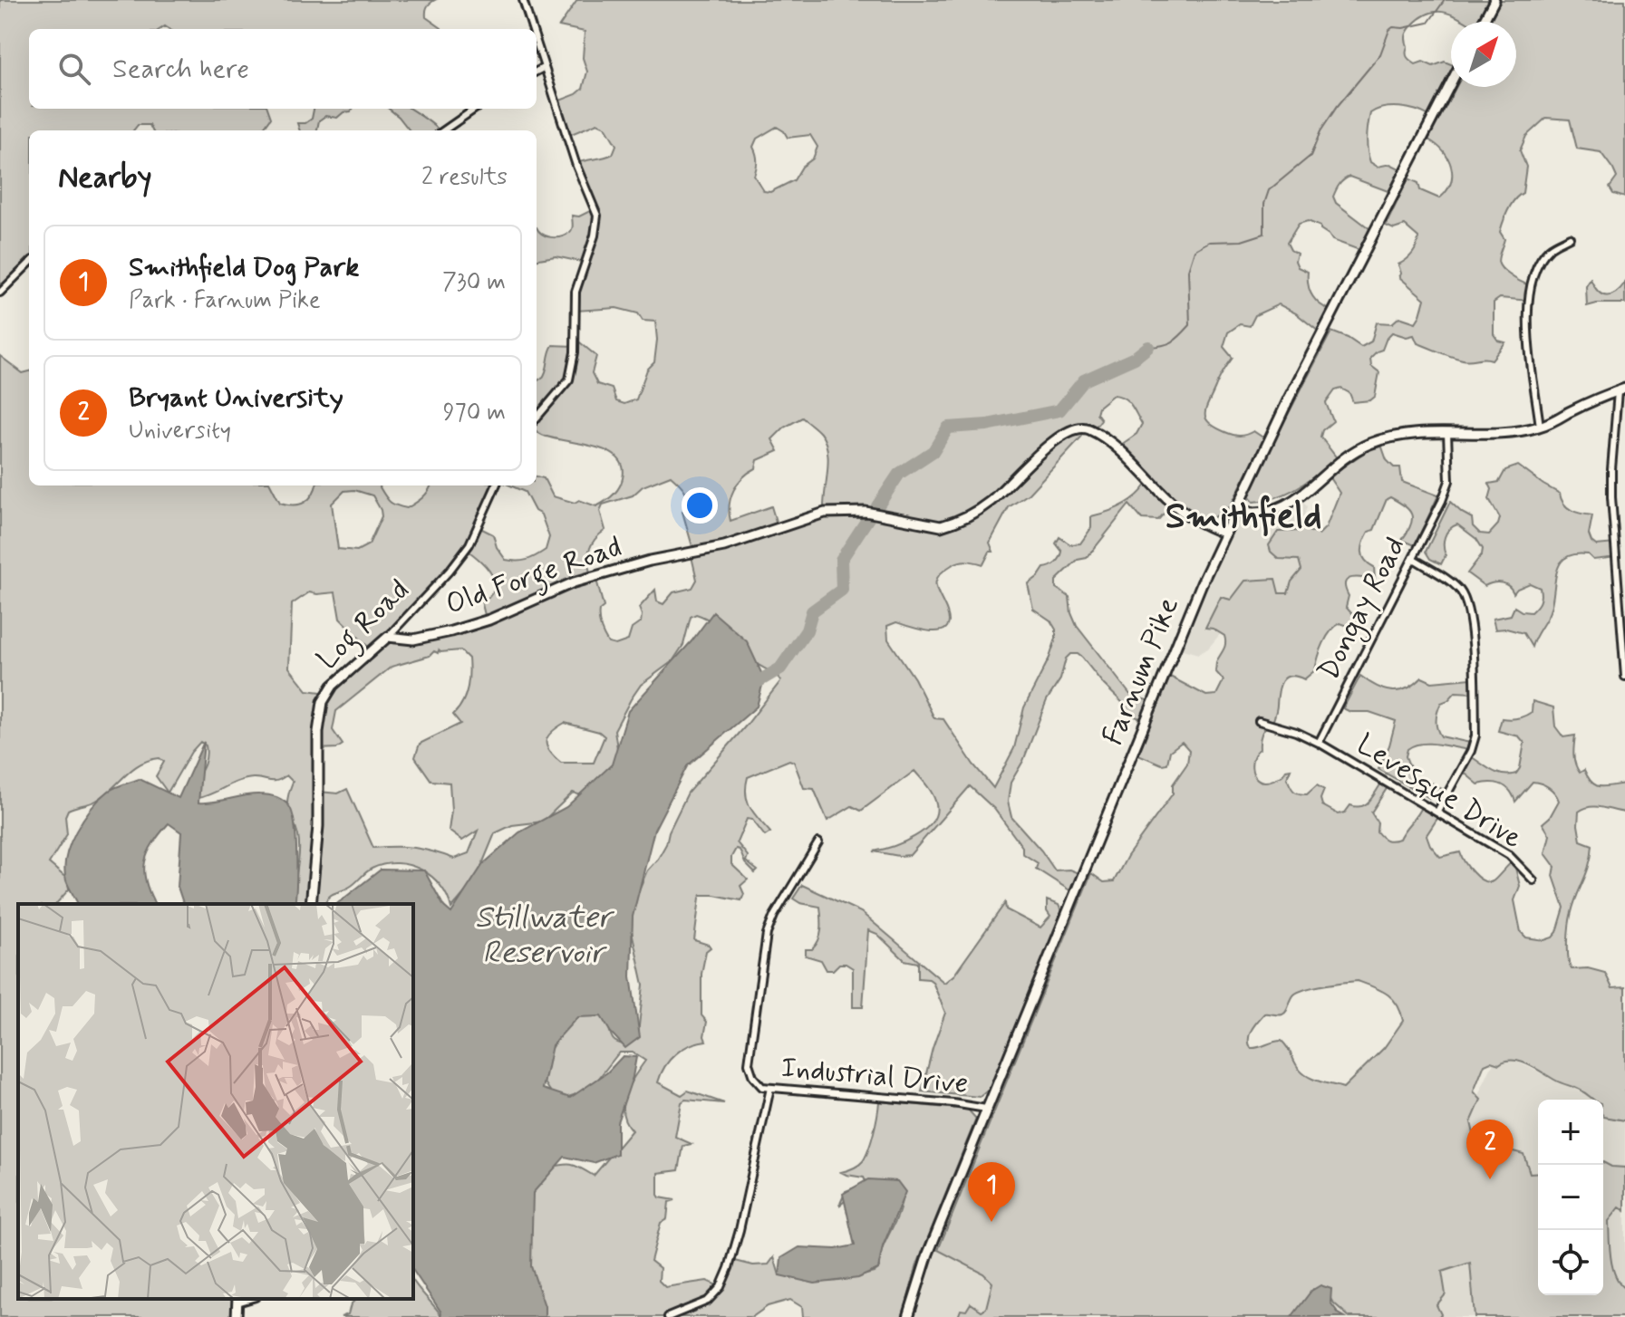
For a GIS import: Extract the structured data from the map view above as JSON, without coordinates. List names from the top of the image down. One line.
{"streets":{"street":["Old Forge Road","Dongay Road","Log Road","Farnum Pike","Levesque Drive","Industrial Drive"]},"crossings":[["Old Forge Road","Log Road"],["Old Forge Road","Farnum Pike"],["Dongay Road","Levesque Drive"],["Farnum Pike","Industrial Drive"]],"districts":["Smithfield"],"water":["Stillwater Reservoir"],"north":"top right","page":{"search":"Search here","heading":["Nearby","2 results"],"list":[{"mark":"1","name":"Smithfield Dog Park","note":"Park · Farnum Pike","value":"730 m"},{"mark":"2","name":"Bryant University","note":"University","value":"970 m"}],"map_buttons":["+","−"],"pins":["2","1"]}}
